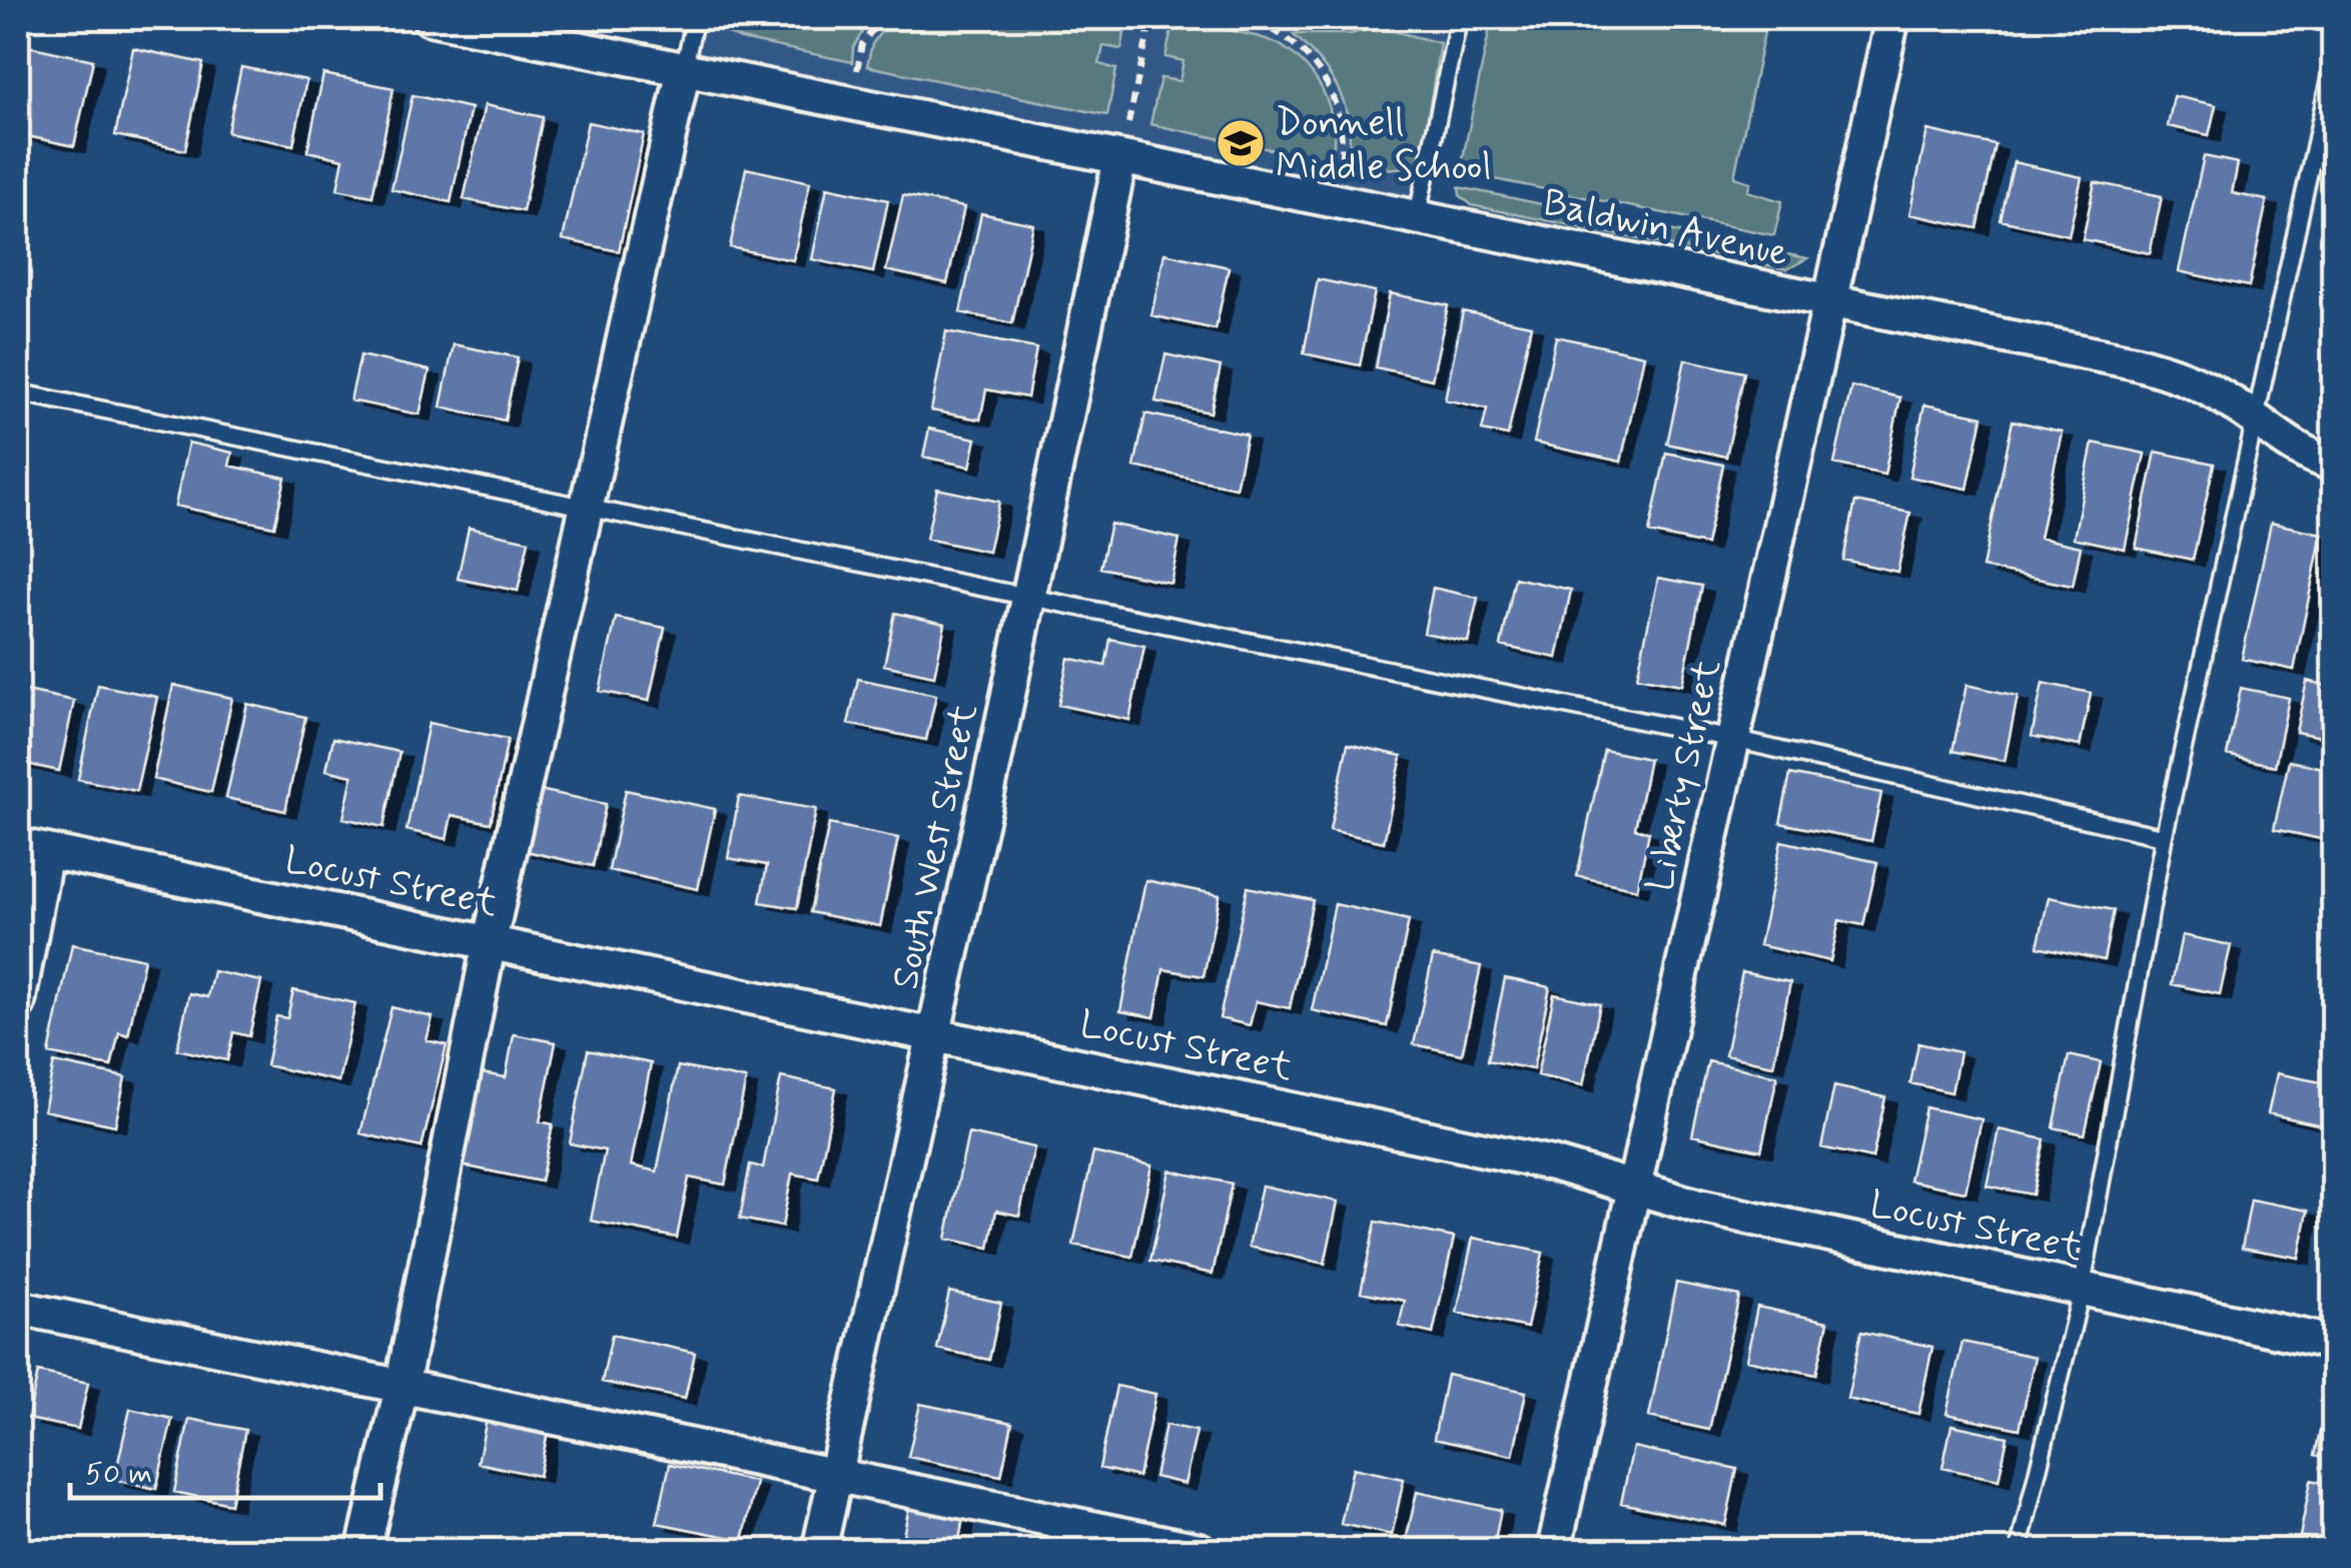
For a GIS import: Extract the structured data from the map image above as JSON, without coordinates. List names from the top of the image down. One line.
{"streets":{"street":["Baldwin Avenue","Liberty Street","South West Street","Locust Street"]},"crossings":[["Baldwin Avenue","Liberty Street"],["Baldwin Avenue","South West Street"],["Liberty Street","Locust Street"],["South West Street","Locust Street"]],"places":{"school or university":["Donnell Middle School"]},"scale_bar":"50 m"}
